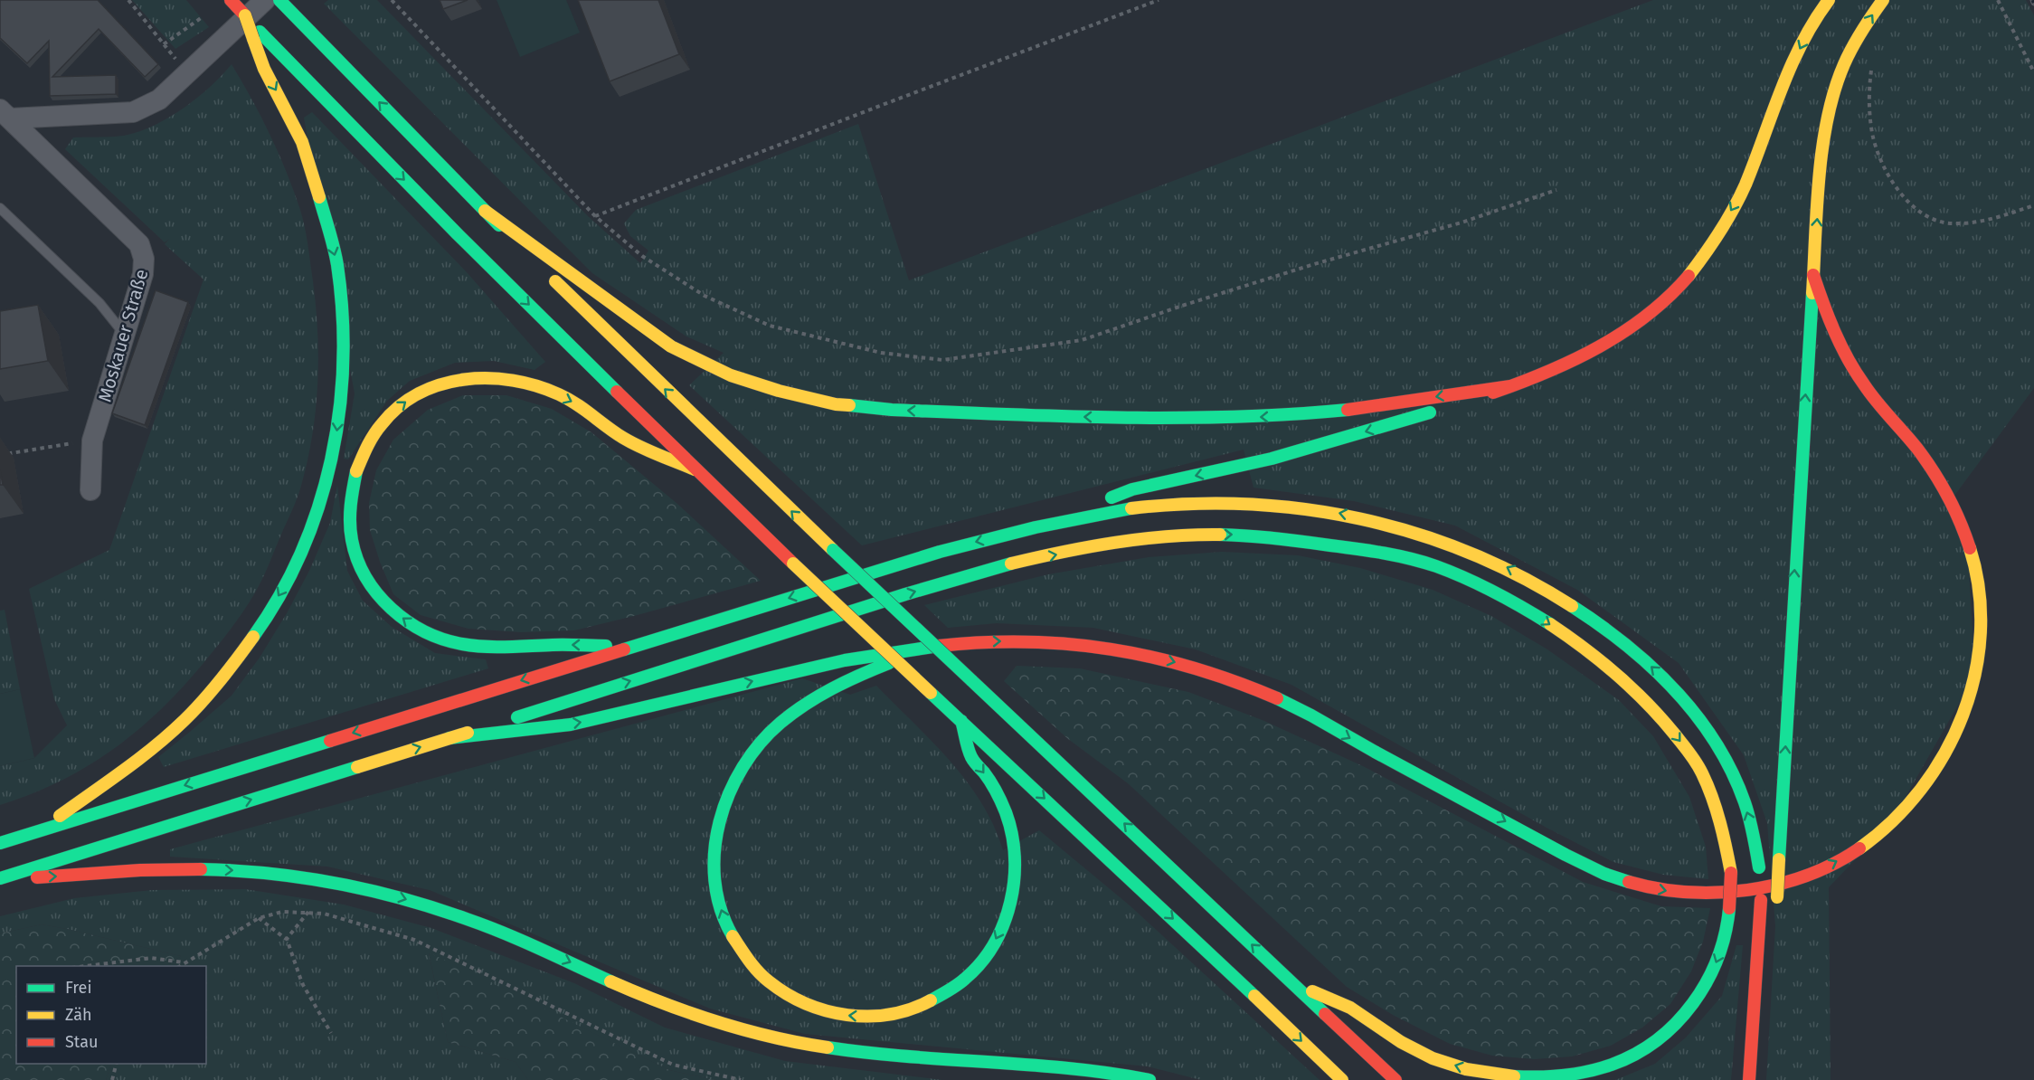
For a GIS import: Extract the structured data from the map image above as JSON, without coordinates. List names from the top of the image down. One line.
{"streets":{"street":["Moskauer Straße"]},"legend":["Frei","Zäh","Stau"]}
